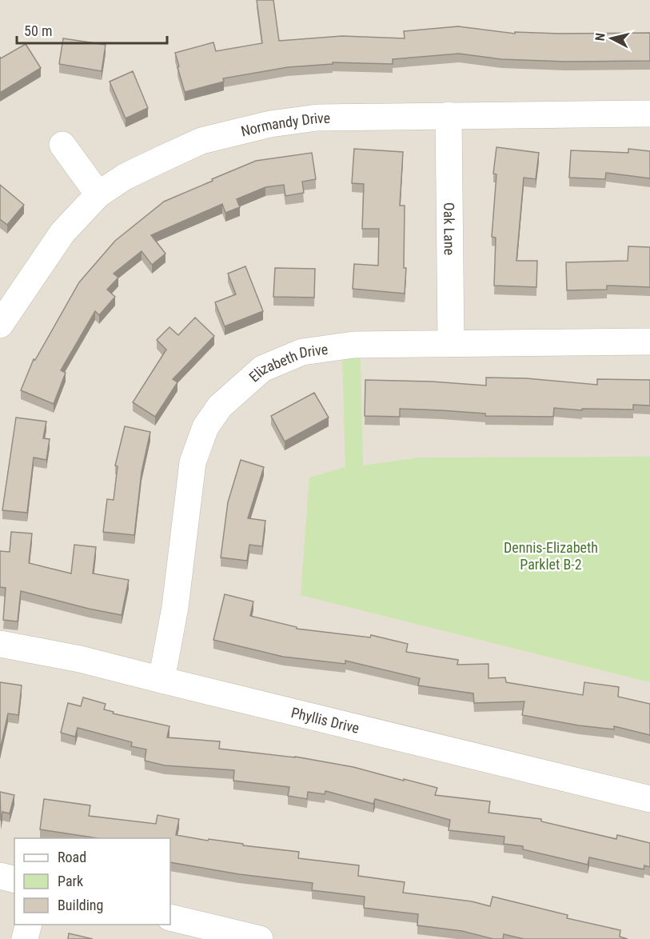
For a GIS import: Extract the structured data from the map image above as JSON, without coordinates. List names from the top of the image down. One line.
{"streets":{"street":["Normandy Drive","Oak Lane","Elizabeth Drive","Phyllis Drive"]},"crossings":[["Normandy Drive","Oak Lane"],["Oak Lane","Elizabeth Drive"],["Elizabeth Drive","Phyllis Drive"]],"parks":["Dennis-Elizabeth Parklet B-2"],"legend":["Road","Park","Building"],"scale_bar":"50 m","north":"left"}
